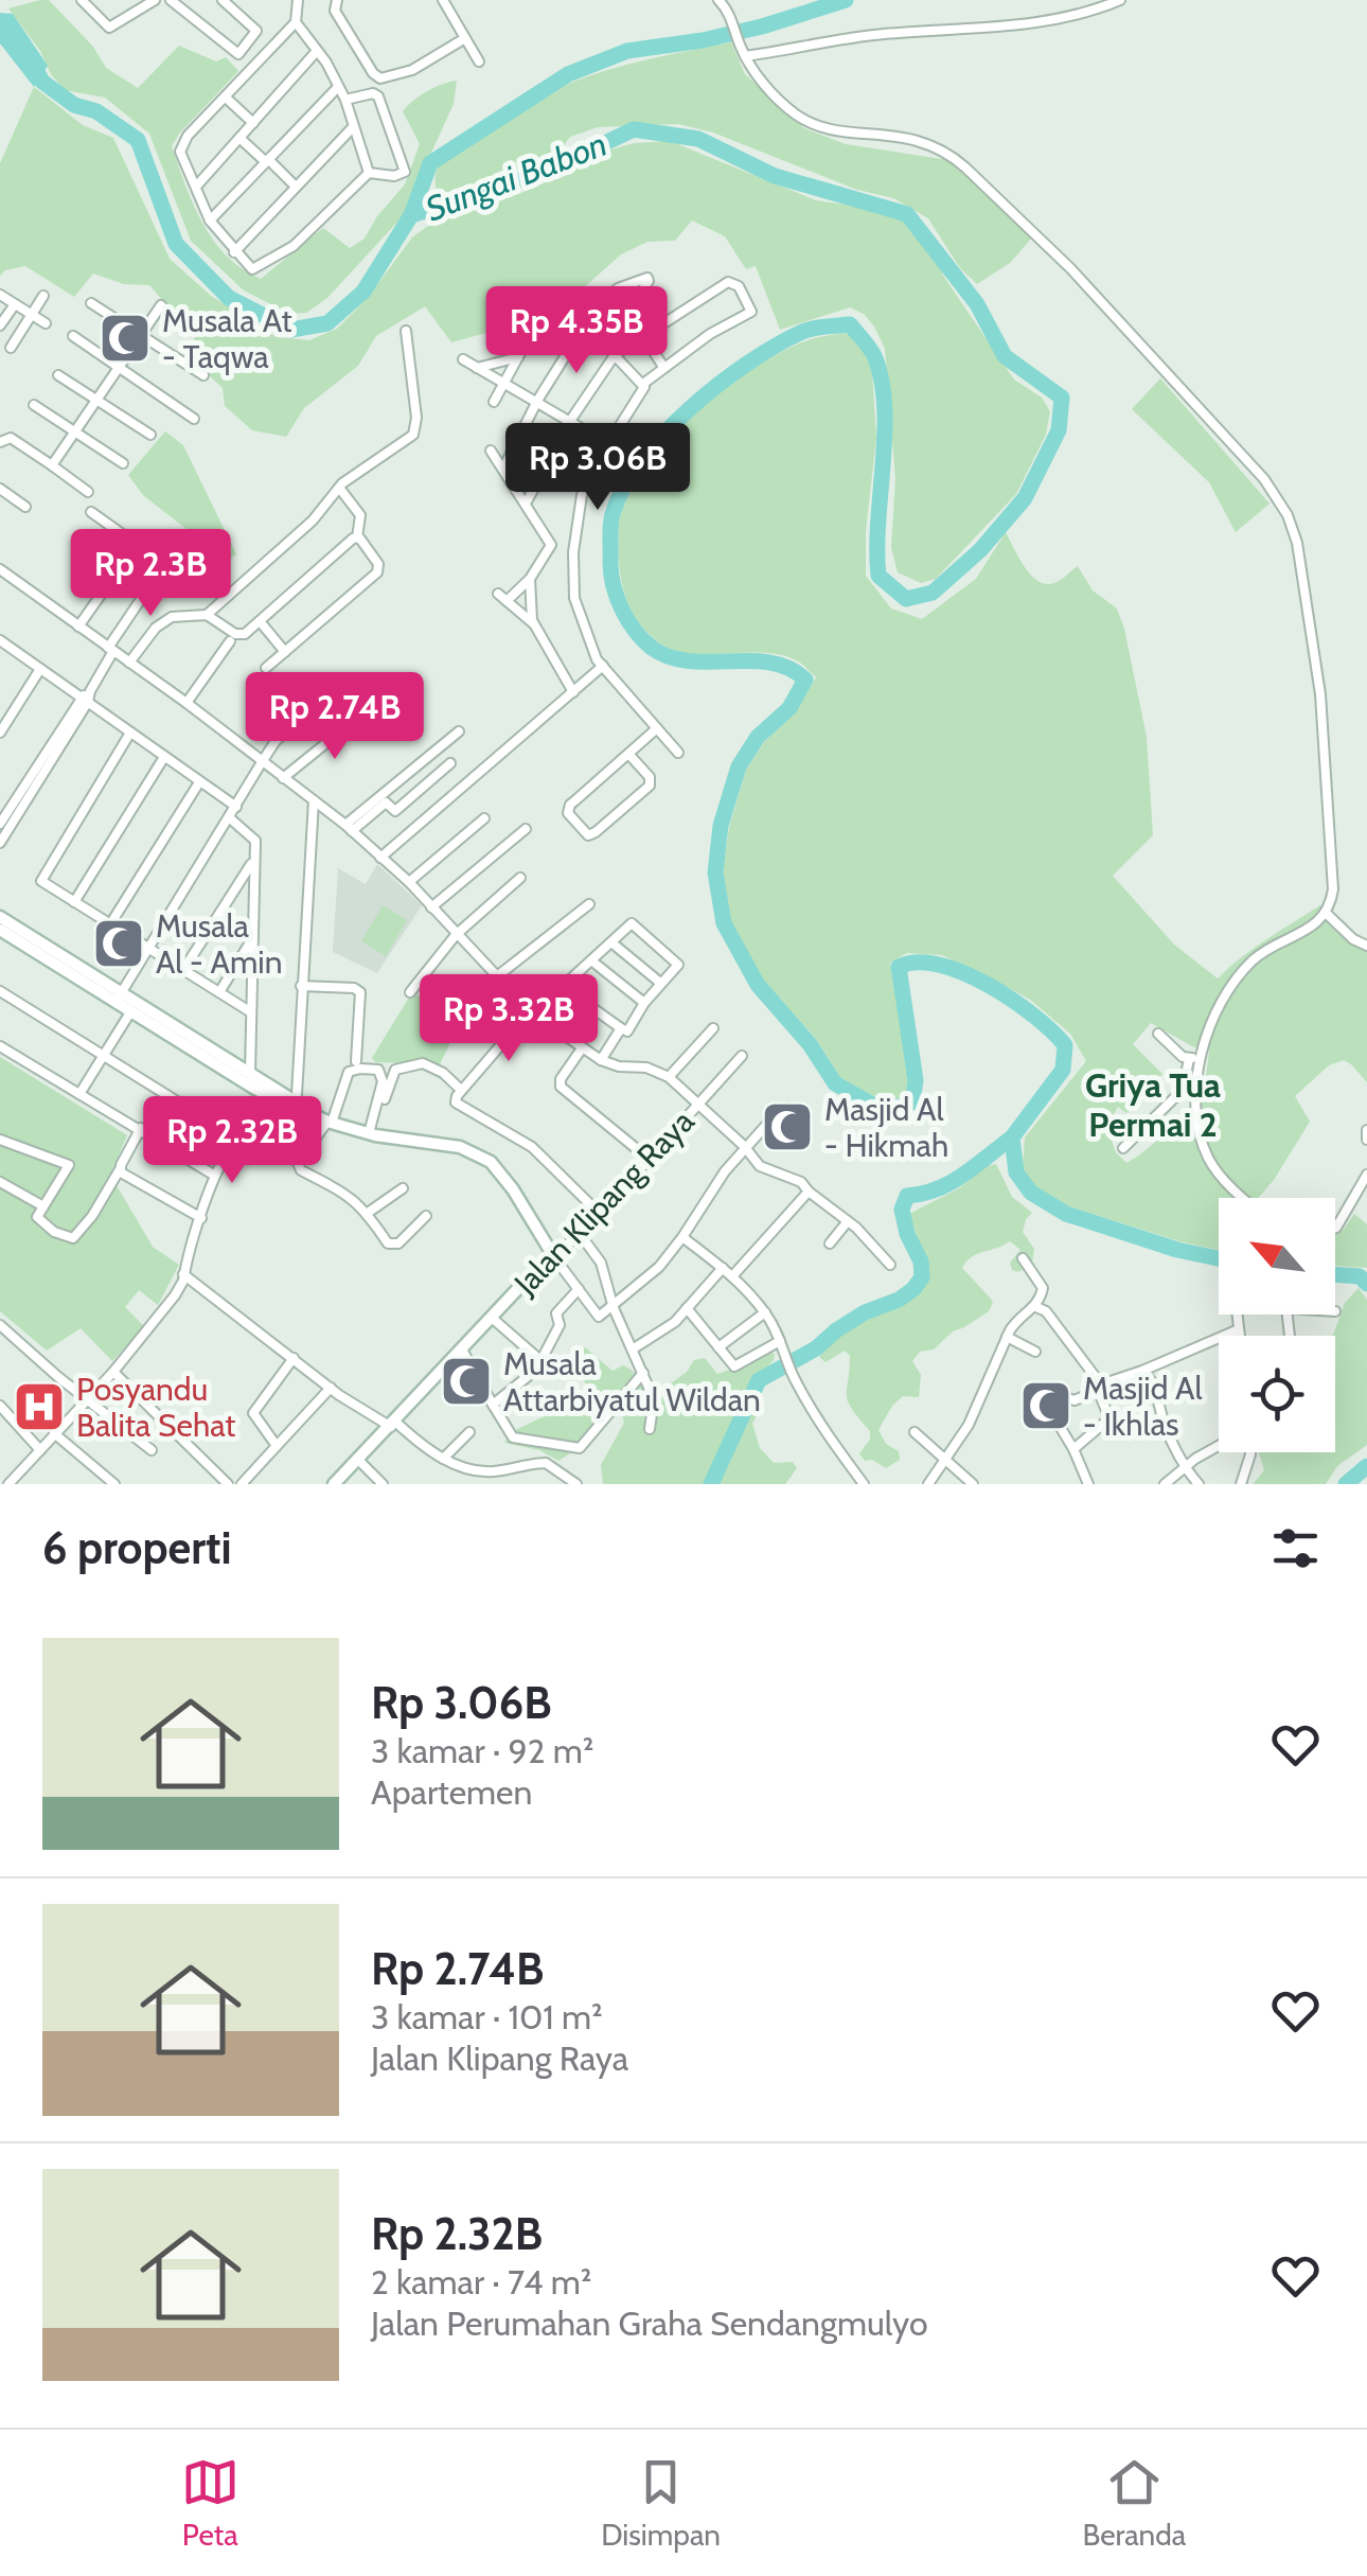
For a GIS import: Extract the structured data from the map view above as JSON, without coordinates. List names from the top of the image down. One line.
{"streets":{"main road":["Jalan Klipang Raya"]},"districts":["Griya Tua Permai 2"],"water":["Sungai Babon"],"places":{"mosque":["Musala At - Taqwa","Musala Al - Amin","Masjid Al - Hikmah","Musala Attarbiyatul Wildan","Masjid Al - Ikhlas"],"hospital":["Posyandu Balita Sehat"]},"north":"top left","page":{"price":["Rp 4.35B","Rp 3.06B","Rp 2.3B","Rp 2.74B","Rp 3.32B","Rp 2.32B"],"heading":"6 properti","list":[{"name":"Rp 3.06B","note":"3 kamar · 92 m² · Apartemen"},{"name":"Rp 2.74B","note":"3 kamar · 101 m² · Jalan Klipang Raya"},{"name":"Rp 2.32B","note":"2 kamar · 74 m² · Jalan Perumahan Graha Sendangmulyo"}],"tabs":["Peta","Disimpan","Beranda"]}}
